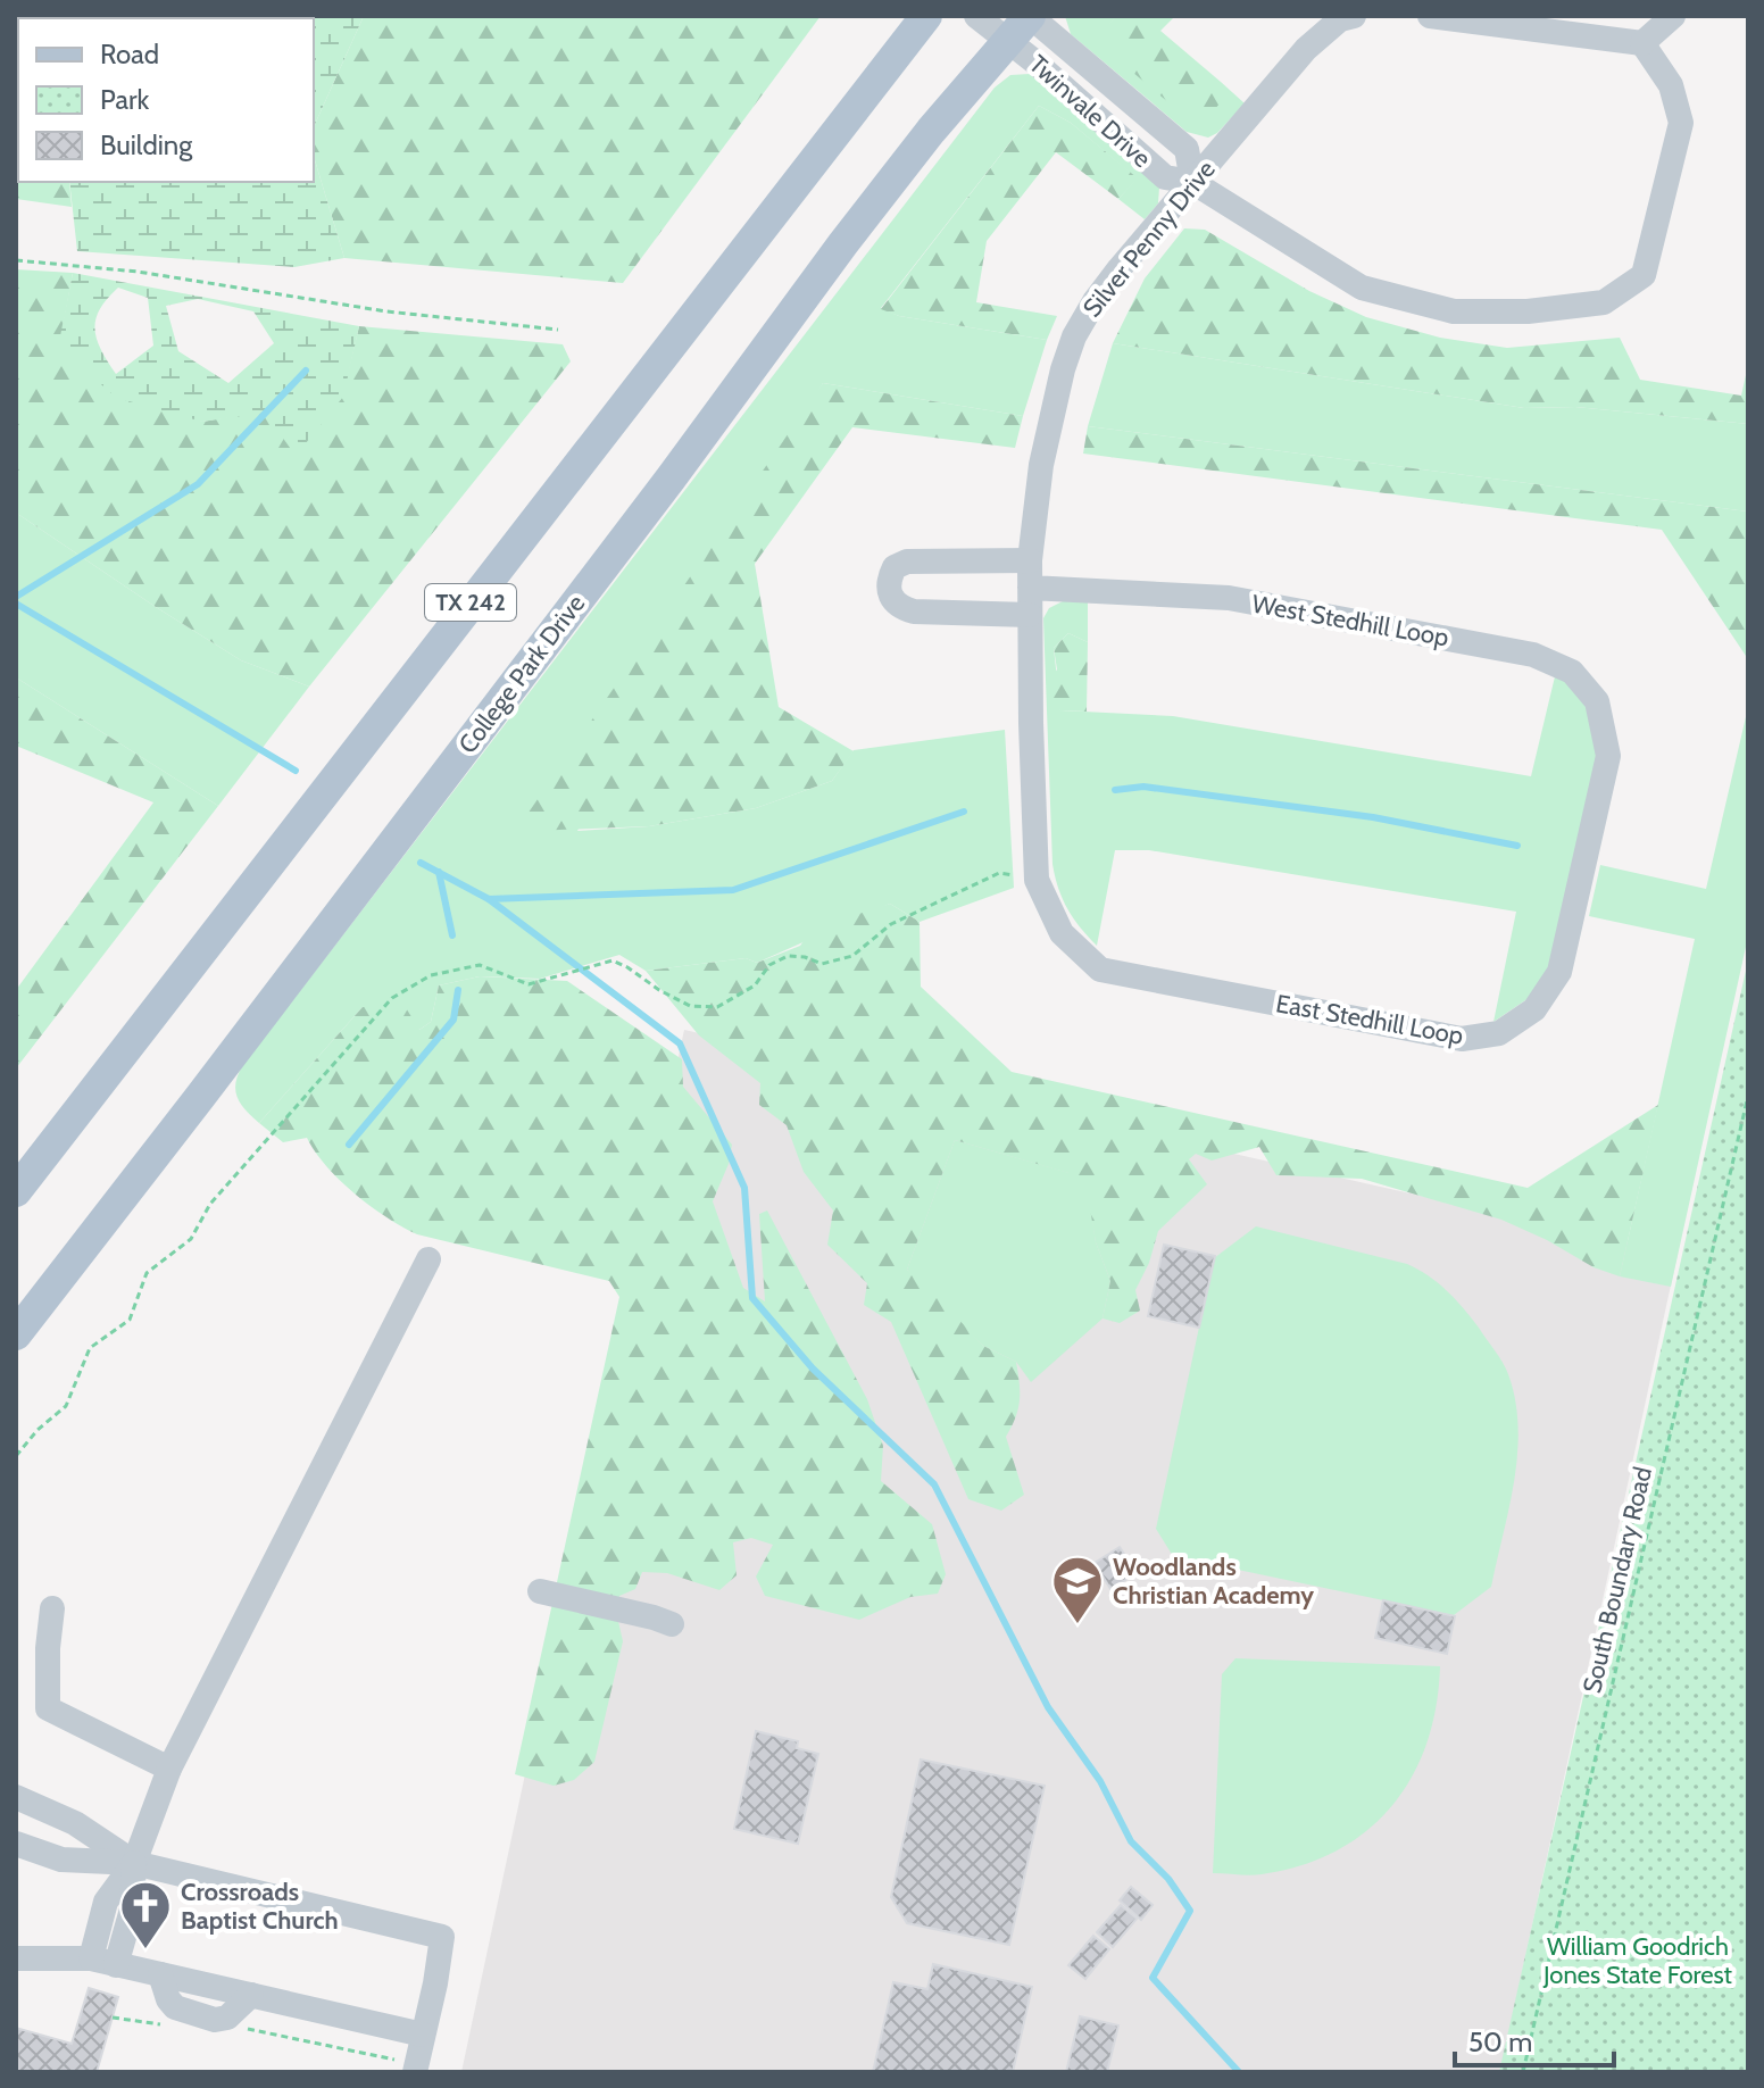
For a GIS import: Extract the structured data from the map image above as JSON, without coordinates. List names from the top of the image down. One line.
{"streets":{"main road":["TX 242","College Park Drive"],"street":["Twinvale Drive","Silver Penny Drive","West Stedhill Loop","East Stedhill Loop"],"path":["South Boundary Road"]},"crossings":[["Twinvale Drive","Silver Penny Drive"],["Twinvale Drive","College Park Drive"],["Silver Penny Drive","West Stedhill Loop"],["Silver Penny Drive","East Stedhill Loop"],["West Stedhill Loop","East Stedhill Loop"]],"parks":["William Goodrich Jones State Forest"],"places":{"school or university":["Woodlands Christian Academy"],"church":["Crossroads Baptist Church"]},"legend":["Road","Park","Building"],"scale_bar":"50 m"}
